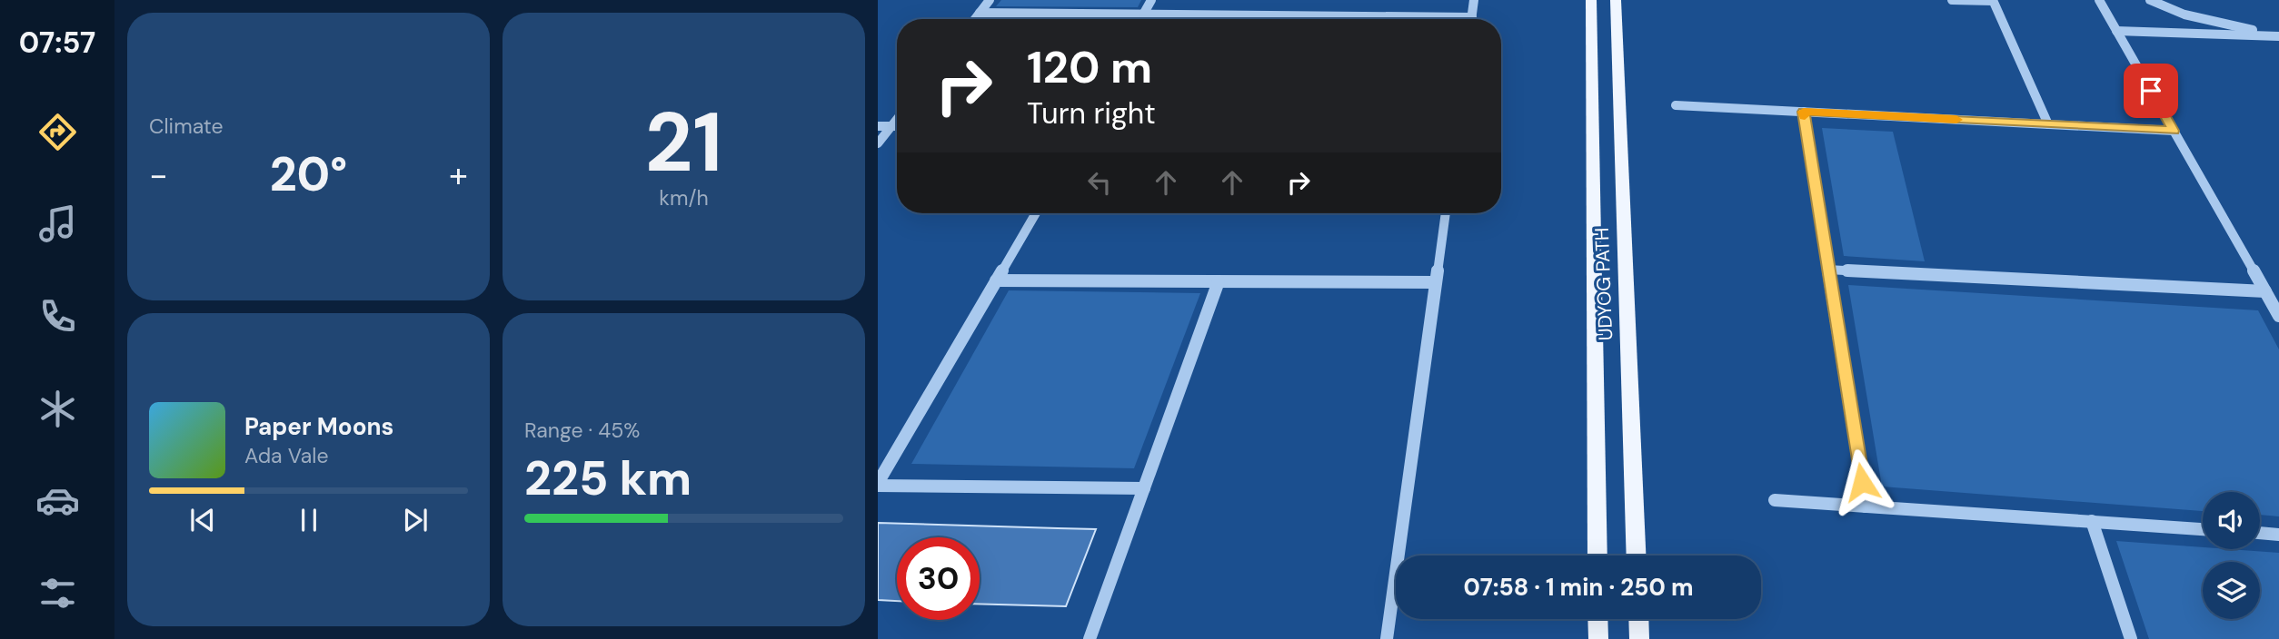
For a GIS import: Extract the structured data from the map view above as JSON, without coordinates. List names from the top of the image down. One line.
{"streets":{"main road":["UDYOG PATH"]},"page":{"tabs":"07:57","tile":["Climate",["21","km/h"],["Range · 45%","225 km"]],"turn":["120 m","Turn right"],"heat":["−","20°","+"],"song":["Paper Moons","Ada Vale"],"limit":"30","trip":"07:58 · 1 min · 250 m"}}
